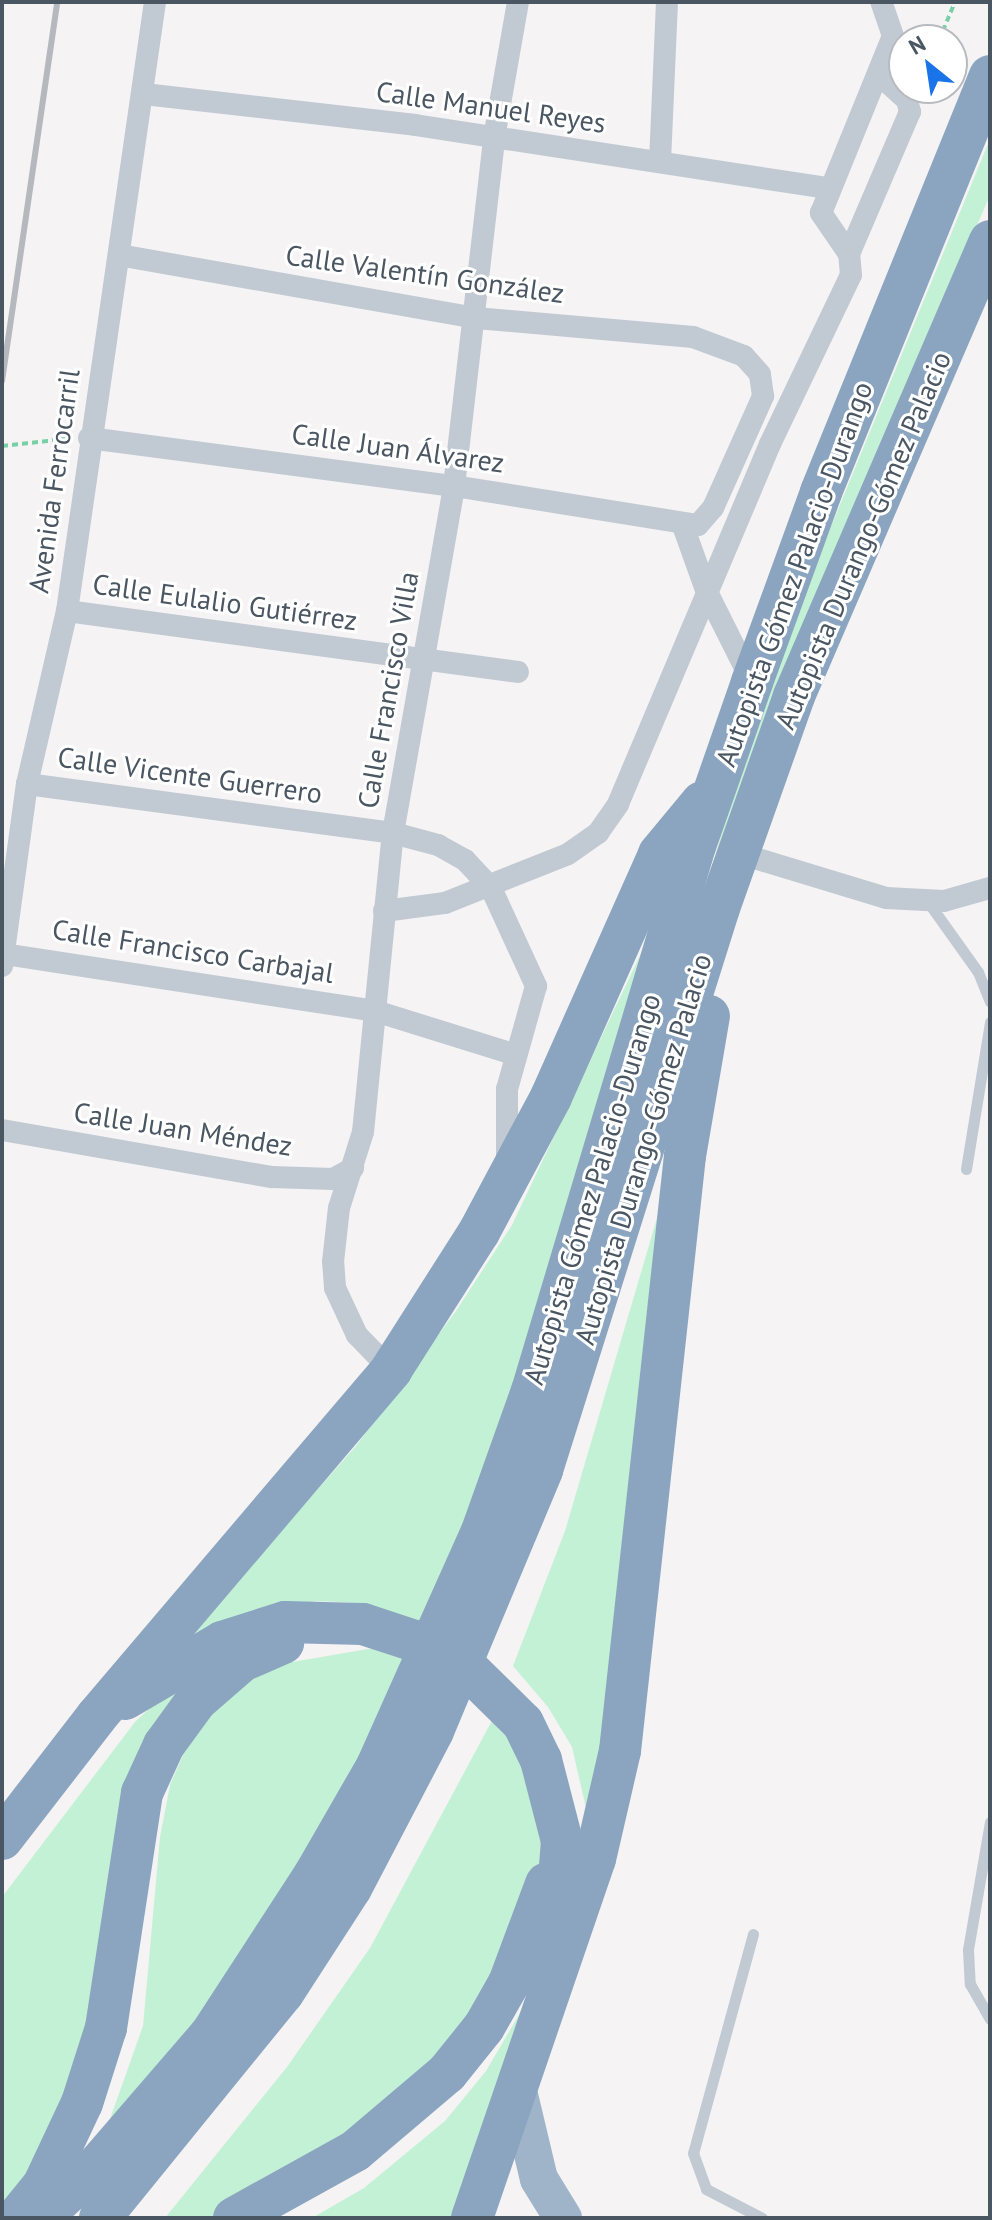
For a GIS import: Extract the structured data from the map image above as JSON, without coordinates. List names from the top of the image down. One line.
{"streets":{"highway":["Autopista Durango-Gómez Palacio","Autopista Gómez Palacio-Durango"],"street":["Calle Manuel Reyes","Calle Valentín González","Calle Juan Álvarez","Avenida Ferrocarril","Calle Eulalio Gutiérrez","Calle Francisco Villa","Calle Vicente Guerrero","Calle Francisco Carbajal","Calle Juan Méndez"]},"crossings":[["Calle Manuel Reyes","Avenida Ferrocarril"],["Calle Manuel Reyes","Calle Francisco Villa"],["Calle Valentín González","Avenida Ferrocarril"],["Calle Valentín González","Calle Francisco Villa"],["Calle Juan Álvarez","Avenida Ferrocarril"],["Calle Juan Álvarez","Calle Francisco Villa"],["Avenida Ferrocarril","Calle Eulalio Gutiérrez"],["Avenida Ferrocarril","Calle Vicente Guerrero"],["Avenida Ferrocarril","Calle Francisco Carbajal"],["Calle Eulalio Gutiérrez","Calle Francisco Villa"],["Calle Francisco Villa","Calle Vicente Guerrero"],["Calle Francisco Villa","Calle Francisco Carbajal"],["Calle Francisco Villa","Calle Juan Méndez"]],"north":"top left"}
